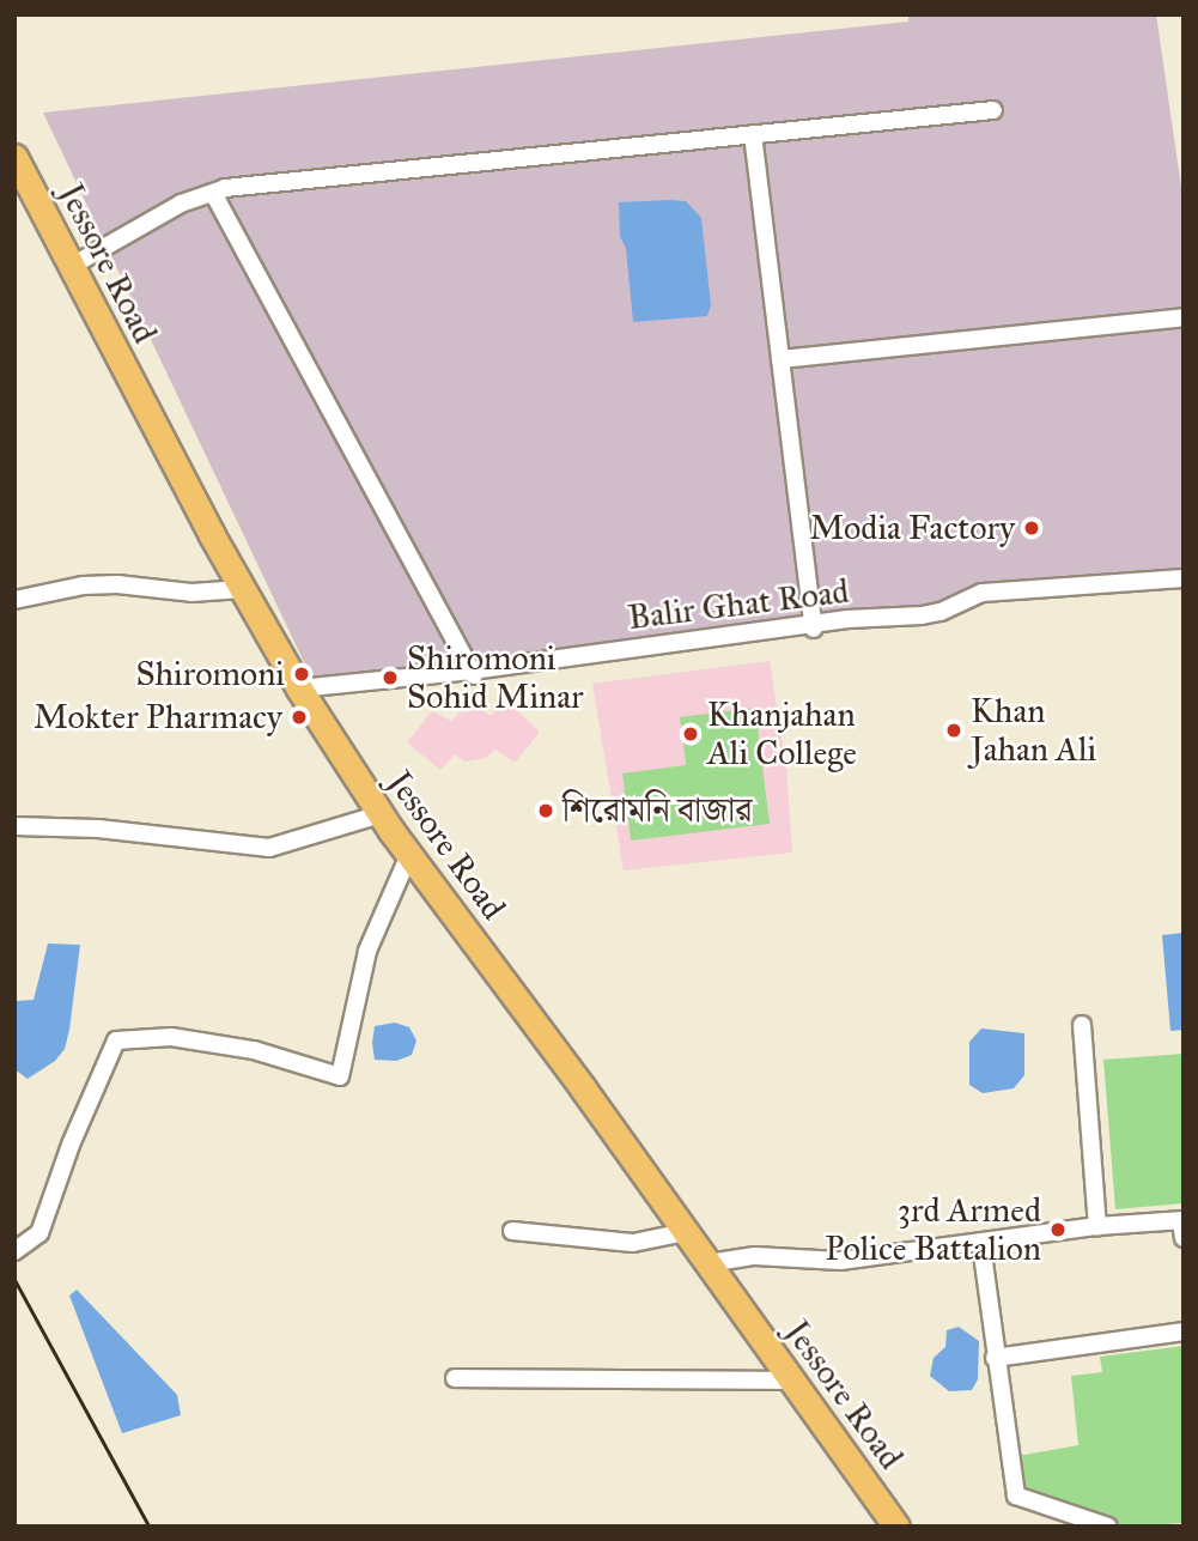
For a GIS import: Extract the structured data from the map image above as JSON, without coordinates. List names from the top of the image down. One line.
{"streets":{"highway":["Jessore Road"],"street":["Balir Ghat Road"]},"crossings":[["Jessore Road","Balir Ghat Road"]],"places":["Modia Factory","Shiromoni","Shiromoni Sohid Minar","Mokter Pharmacy","Khan Jahan Ali","Khanjahan Ali College","শিরোমনি বাজার","3rd Armed Police Battalion"]}
